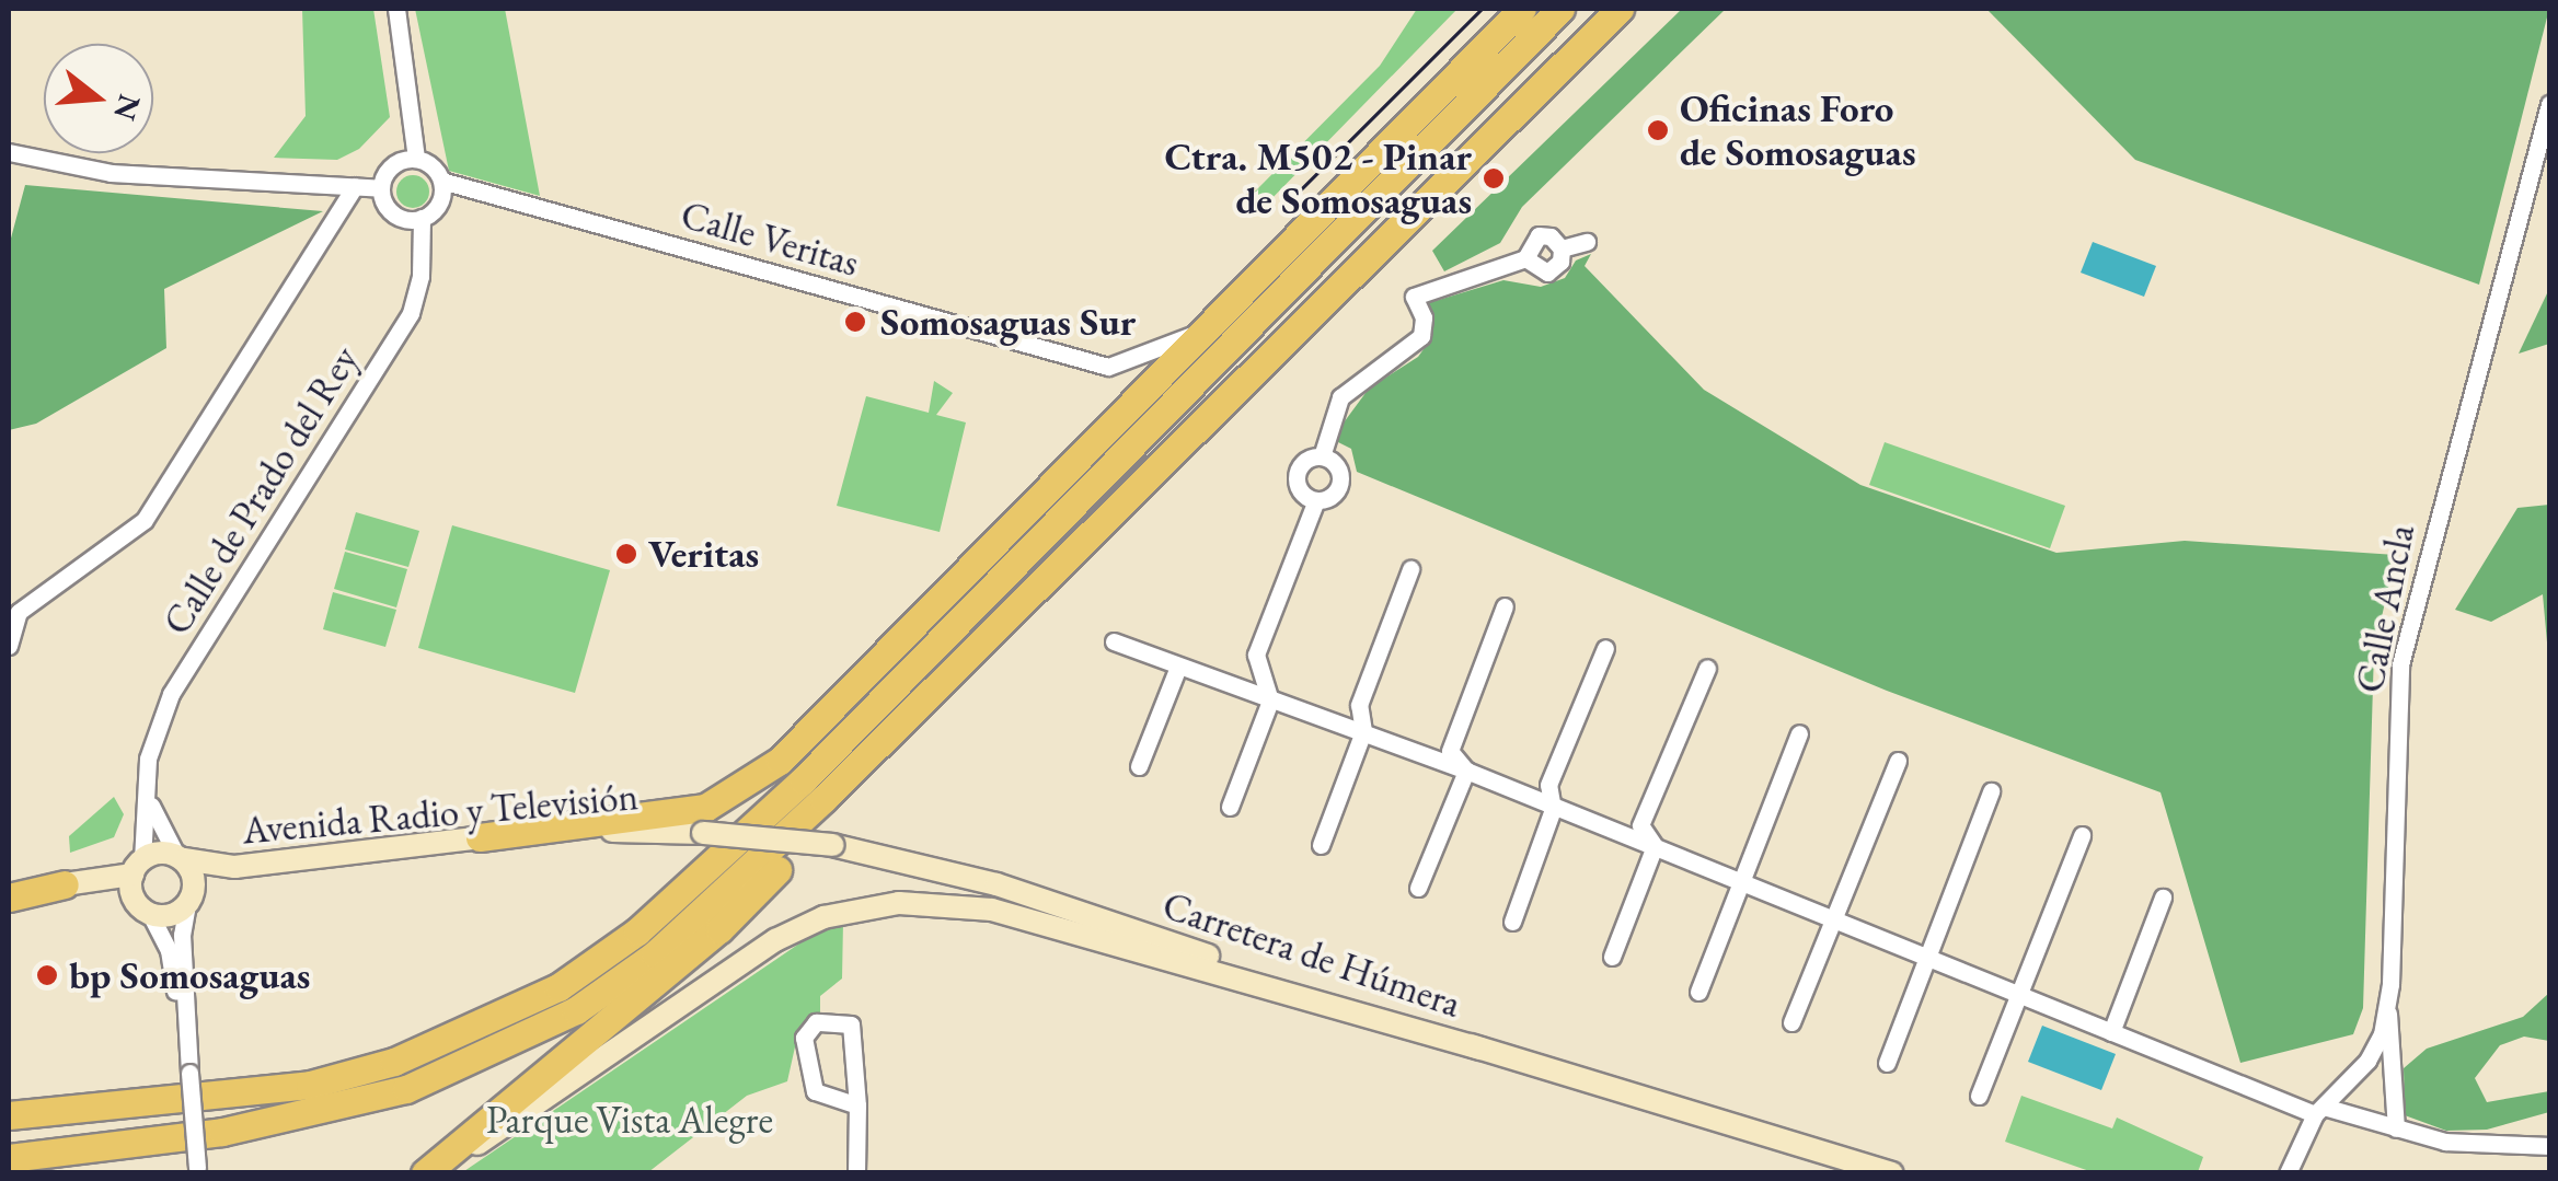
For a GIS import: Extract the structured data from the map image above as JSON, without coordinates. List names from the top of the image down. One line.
{"streets":{"main road":["Avenida Radio y Televisión","Carretera de Húmera"],"street":["Calle Veritas","Calle de Prado del Rey","Calle Ancla"]},"crossings":[["Calle Veritas","Calle de Prado del Rey"],["Calle de Prado del Rey","Avenida Radio y Televisión"],["Avenida Radio y Televisión","Carretera de Húmera"]],"parks":["Parque Vista Alegre"],"places":["Oficinas Foro de Somosaguas","Ctra. M502 - Pinar de Somosaguas","Somosaguas Sur","Veritas","bp Somosaguas"],"north":"right"}
